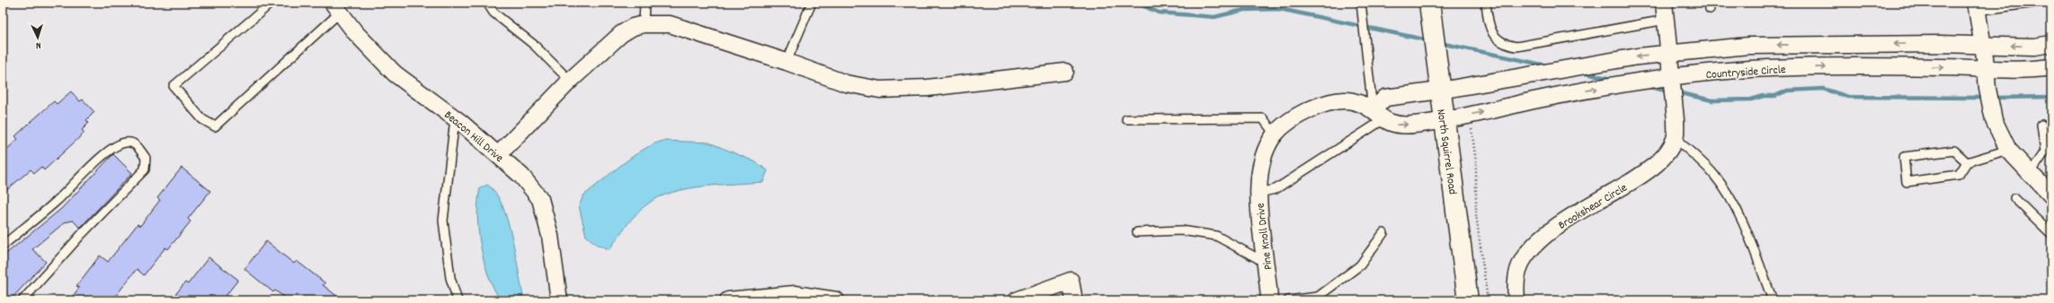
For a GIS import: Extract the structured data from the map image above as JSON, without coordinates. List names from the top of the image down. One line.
{"streets":{"street":["Countryside Circle","Beacon Hill Drive","North Squirrel Road","Brookshear Circle","Pine Knoll Drive"]},"crossings":[["Countryside Circle","North Squirrel Road"],["Countryside Circle","Brookshear Circle"],["Countryside Circle","Pine Knoll Drive"],["North Squirrel Road","Pine Knoll Drive"]],"north":"bottom"}
